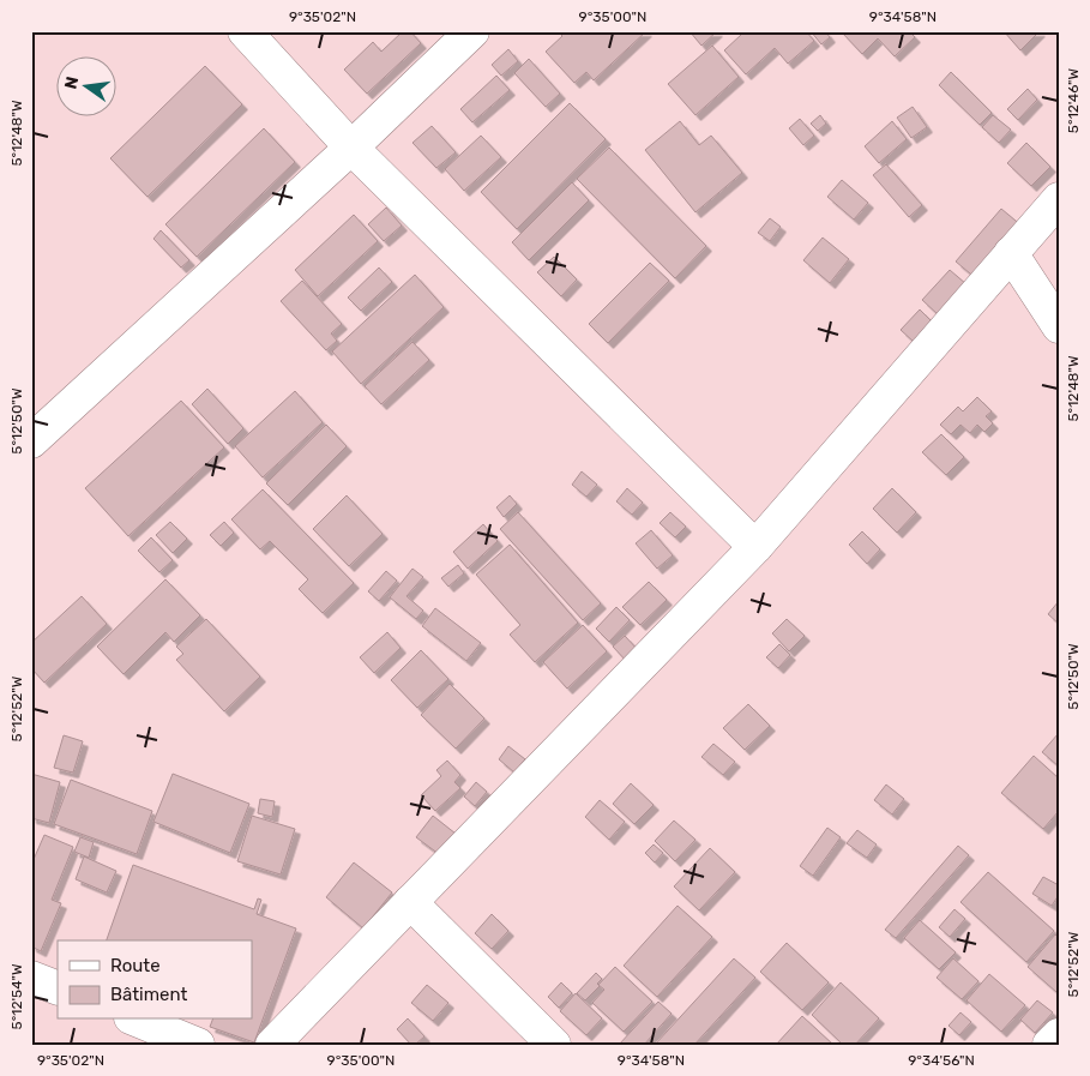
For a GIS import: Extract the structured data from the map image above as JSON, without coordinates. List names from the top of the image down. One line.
{"legend":["Route","Bâtiment"],"north":"left","coordinates":["9°35'02\"N","9°35'00\"N","9°34'58\"N","5°12'46\"W","5°12'48\"W","5°12'50\"W","5°12'52\"W","5°12'54\"W","9°34'56\"N"]}
